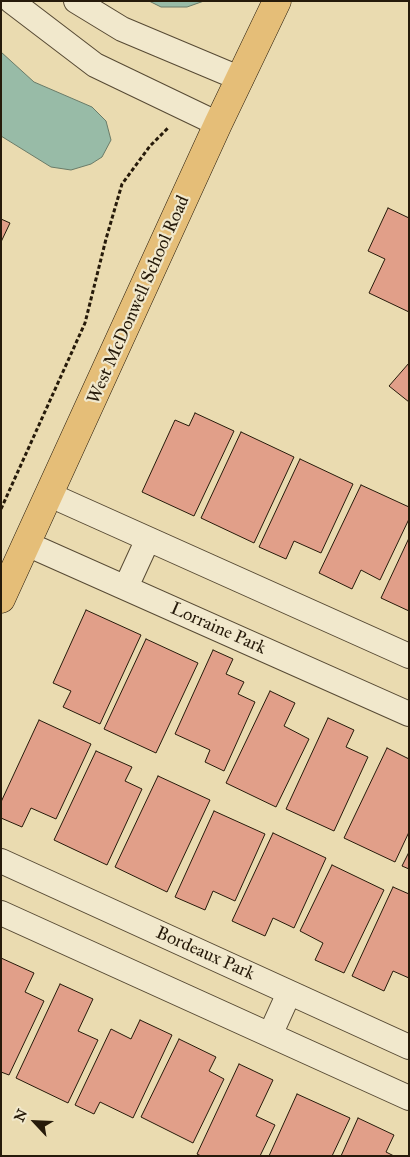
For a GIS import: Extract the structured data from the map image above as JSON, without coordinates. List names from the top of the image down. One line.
{"streets":{"main road":["West McDonwell School Road"],"street":["Lorraine Park","Bordeaux Park"]},"crossings":[["West McDonwell School Road","Lorraine Park"]],"north":"top left"}
